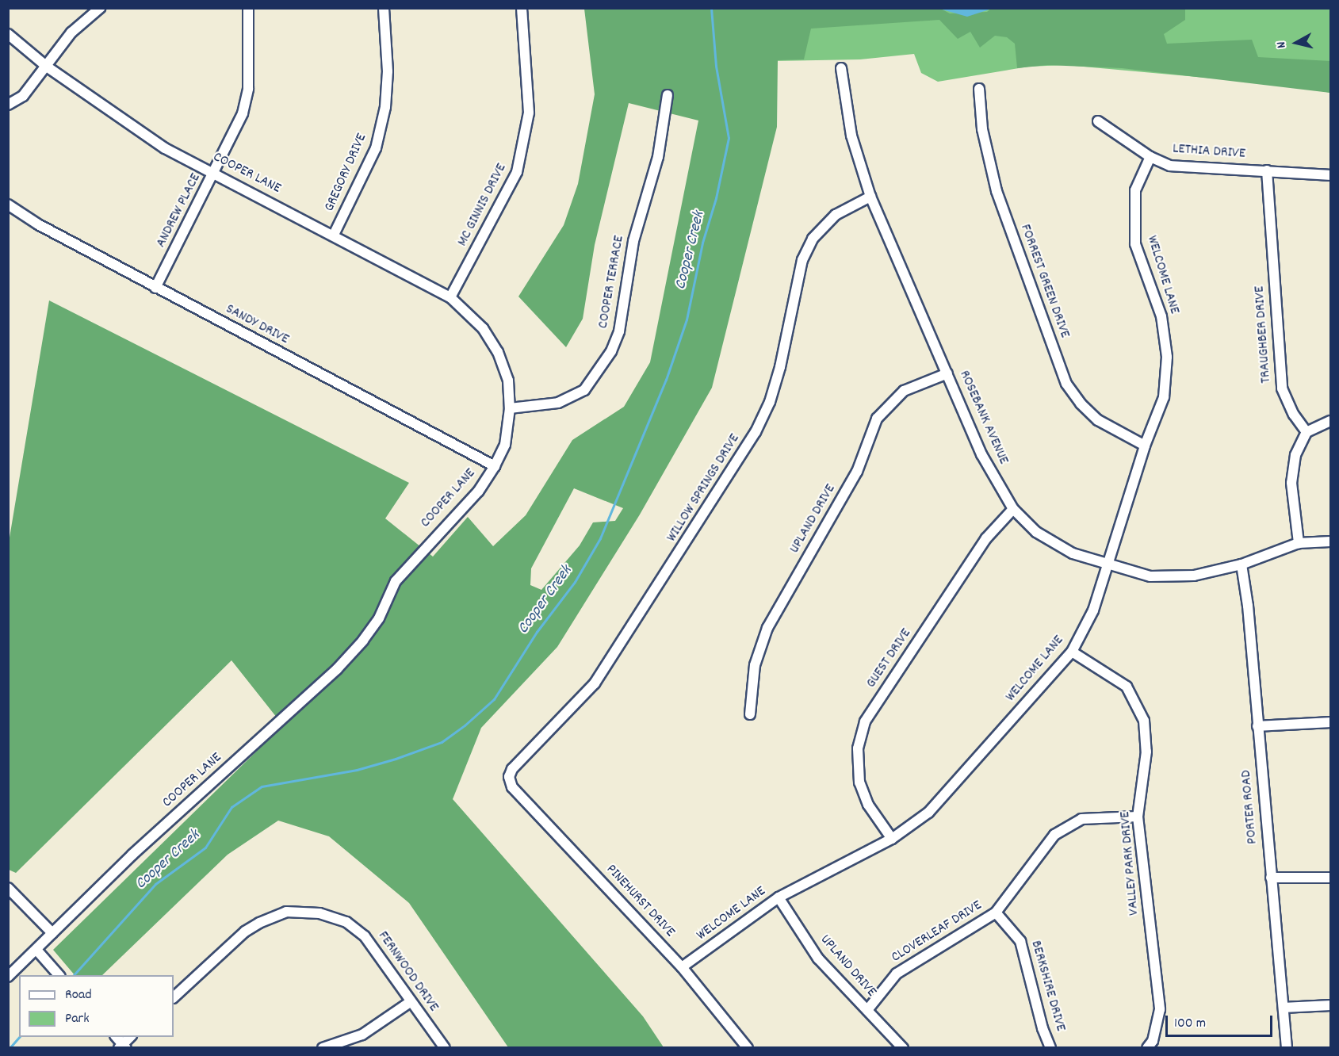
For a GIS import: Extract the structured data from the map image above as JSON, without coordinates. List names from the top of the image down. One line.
{"streets":{"street":["LETHIA DRIVE","GREGORY DRIVE","COOPER LANE","MC GINNIS DRIVE","ANDREW PLACE","WELCOME LANE","FORREST GREEN DRIVE","COOPER TERRACE","SANDY DRIVE","TRAUGHBER DRIVE","ROSEBANK AVENUE","WILLOW SPRINGS DRIVE","UPLAND DRIVE","GUEST DRIVE","PORTER ROAD","VALLEY PARK DRIVE","PINEHURST DRIVE","CLOVERLEAF DRIVE","FERNWOOD DRIVE","BERKSHIRE DRIVE"]},"crossings":[["LETHIA DRIVE","WELCOME LANE"],["LETHIA DRIVE","TRAUGHBER DRIVE"],["GREGORY DRIVE","COOPER LANE"],["COOPER LANE","MC GINNIS DRIVE"],["COOPER LANE","ANDREW PLACE"],["COOPER LANE","COOPER TERRACE"],["COOPER LANE","SANDY DRIVE"],["ANDREW PLACE","SANDY DRIVE"],["WELCOME LANE","FORREST GREEN DRIVE"],["WELCOME LANE","ROSEBANK AVENUE"],["WELCOME LANE","UPLAND DRIVE"],["WELCOME LANE","GUEST DRIVE"],["WELCOME LANE","VALLEY PARK DRIVE"],["WELCOME LANE","PINEHURST DRIVE"],["ROSEBANK AVENUE","WILLOW SPRINGS DRIVE"],["ROSEBANK AVENUE","UPLAND DRIVE"],["ROSEBANK AVENUE","GUEST DRIVE"],["ROSEBANK AVENUE","PORTER ROAD"],["WILLOW SPRINGS DRIVE","PINEHURST DRIVE"],["UPLAND DRIVE","CLOVERLEAF DRIVE"],["VALLEY PARK DRIVE","CLOVERLEAF DRIVE"],["CLOVERLEAF DRIVE","BERKSHIRE DRIVE"]],"water":["Cooper Creek"],"legend":["Road","Park"],"scale_bar":"100 m","north":"left"}
